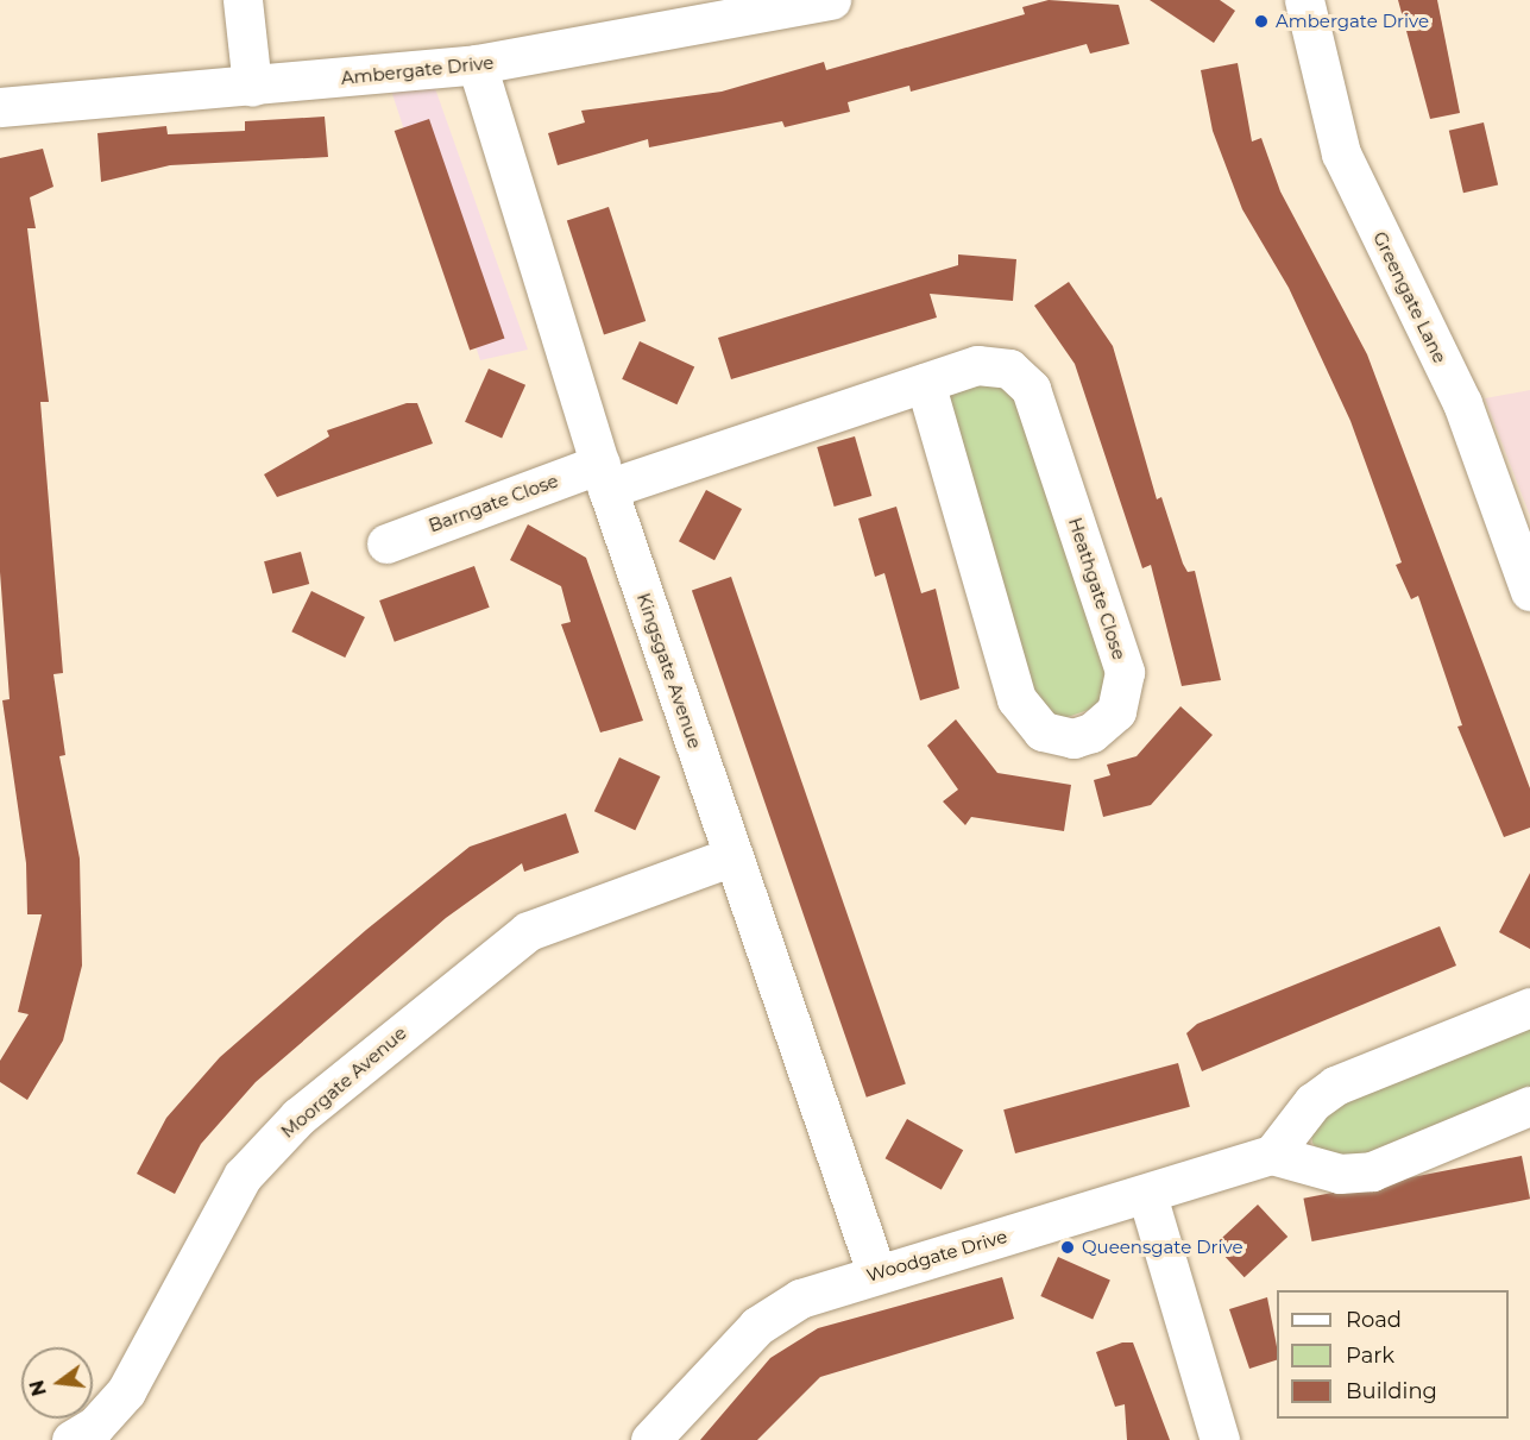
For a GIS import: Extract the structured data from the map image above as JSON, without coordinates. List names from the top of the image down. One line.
{"streets":{"street":["Ambergate Drive","Greengate Lane","Barngate Close","Heathgate Close","Kingsgate Avenue","Moorgate Avenue","Woodgate Drive"]},"crossings":[["Ambergate Drive","Kingsgate Avenue"],["Barngate Close","Heathgate Close"],["Barngate Close","Kingsgate Avenue"],["Heathgate Close","Kingsgate Avenue"],["Kingsgate Avenue","Moorgate Avenue"],["Kingsgate Avenue","Woodgate Drive"]],"places":["Ambergate Drive","Queensgate Drive"],"legend":["Road","Park","Building"],"north":"left"}
